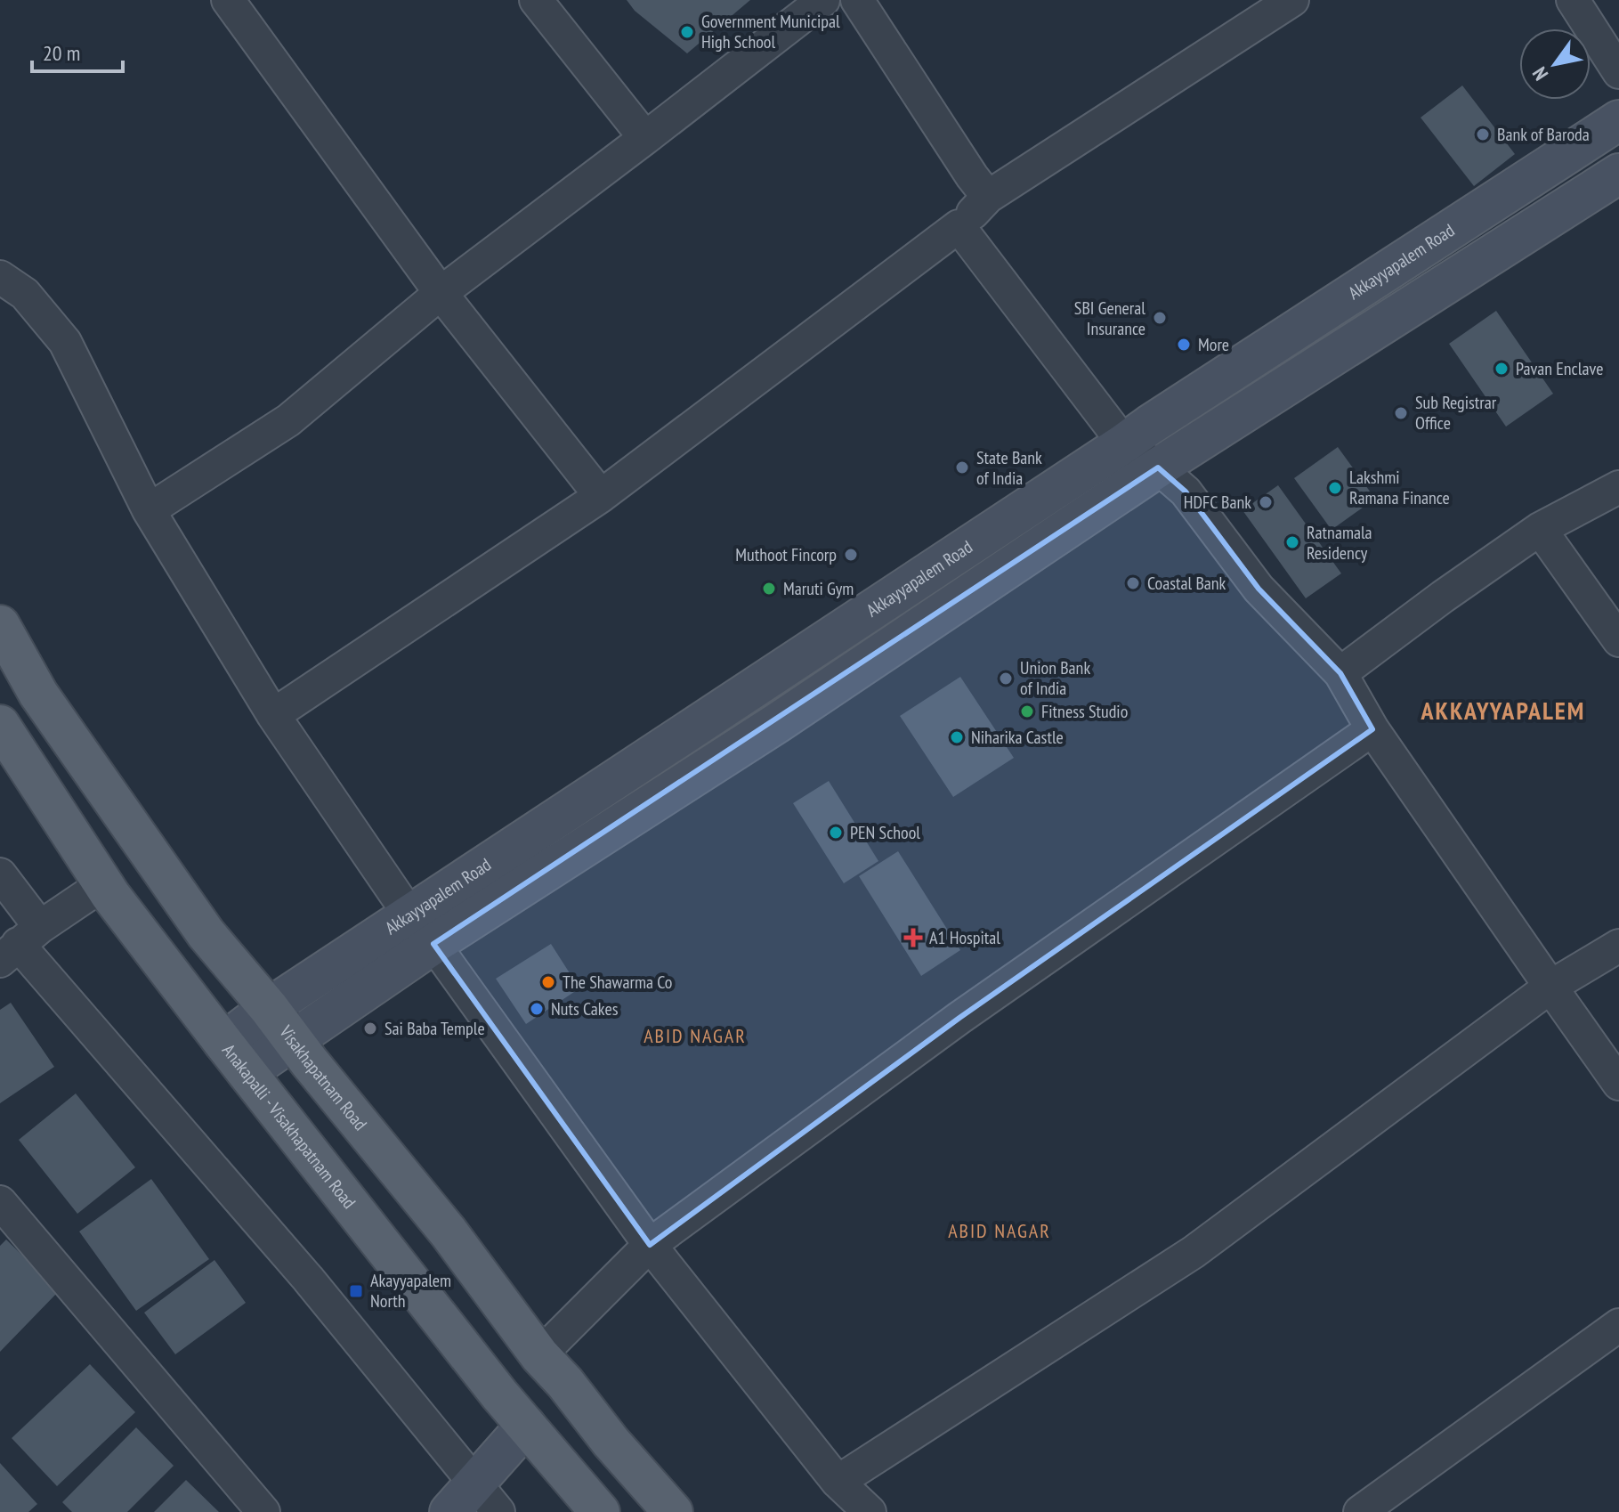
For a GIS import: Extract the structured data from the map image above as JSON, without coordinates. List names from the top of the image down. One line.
{"streets":{"main road":["Akkayyapalem Road","Visakhapatnam Road","Anakapalli - Visakhapatnam Road"]},"crossings":[["Akkayyapalem Road","Visakhapatnam Road"],["Akkayyapalem Road","Anakapalli - Visakhapatnam Road"]],"districts":["AKKAYYAPALEM","ABID NAGAR","ABID NAGAR"],"places":{"other":["Government Municipal High School","Bank of Baroda","SBI General Insurance","More","Pavan Enclave","Sub Registrar Office","State Bank of India","Lakshmi Ramana Finance","HDFC Bank","Ratnamala Residency","Muthoot Fincorp","Coastal Bank","Maruti Gym","Union Bank of India","Fitness Studio","Niharika Castle","PEN School","The Shawarma Co","Nuts Cakes","Sai Baba Temple"],"health":["A1 Hospital"],"transit":["Akayyapalem North"]},"scale_bar":"20 m","north":"bottom left"}
